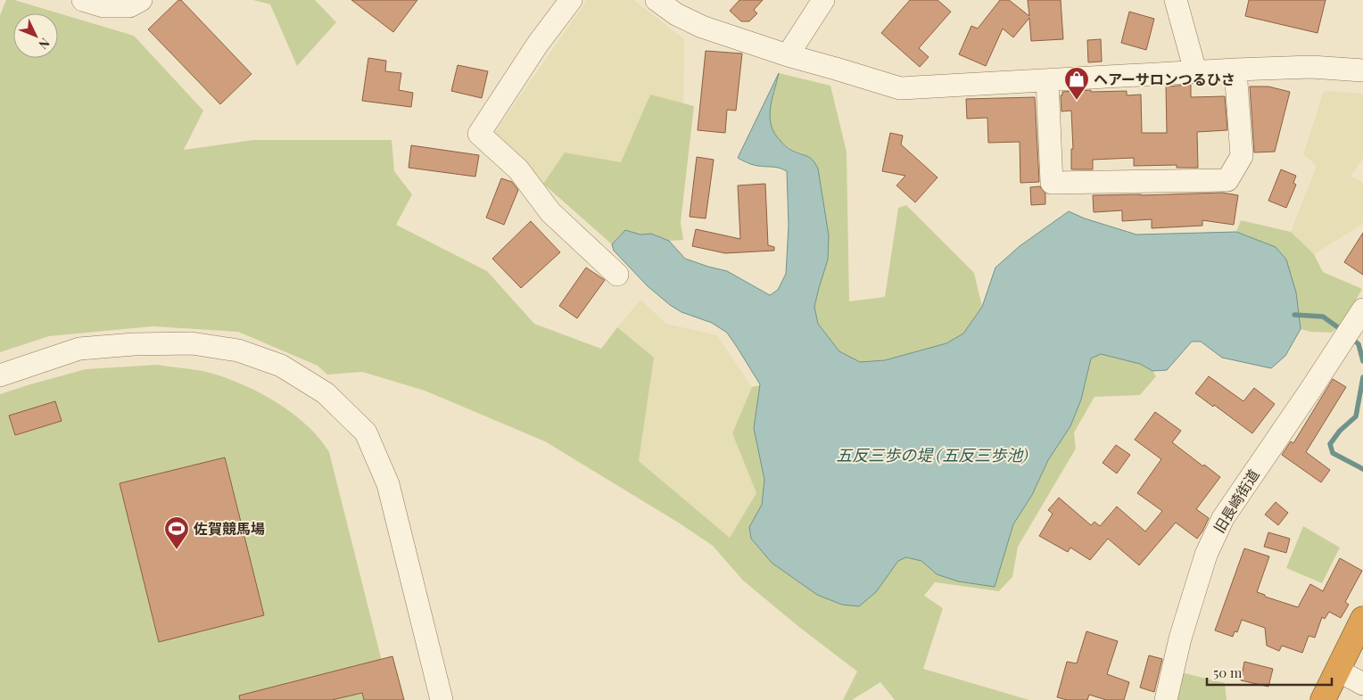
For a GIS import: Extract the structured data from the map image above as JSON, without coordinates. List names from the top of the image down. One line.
{"streets":{"street":["旧長崎街道"]},"water":["五反三歩の堤 (五反三歩池)"],"places":{"shop":["ヘアーサロンつるひさ"],"sports":["佐賀競馬場"]},"scale_bar":"50 m","north":"bottom right"}
